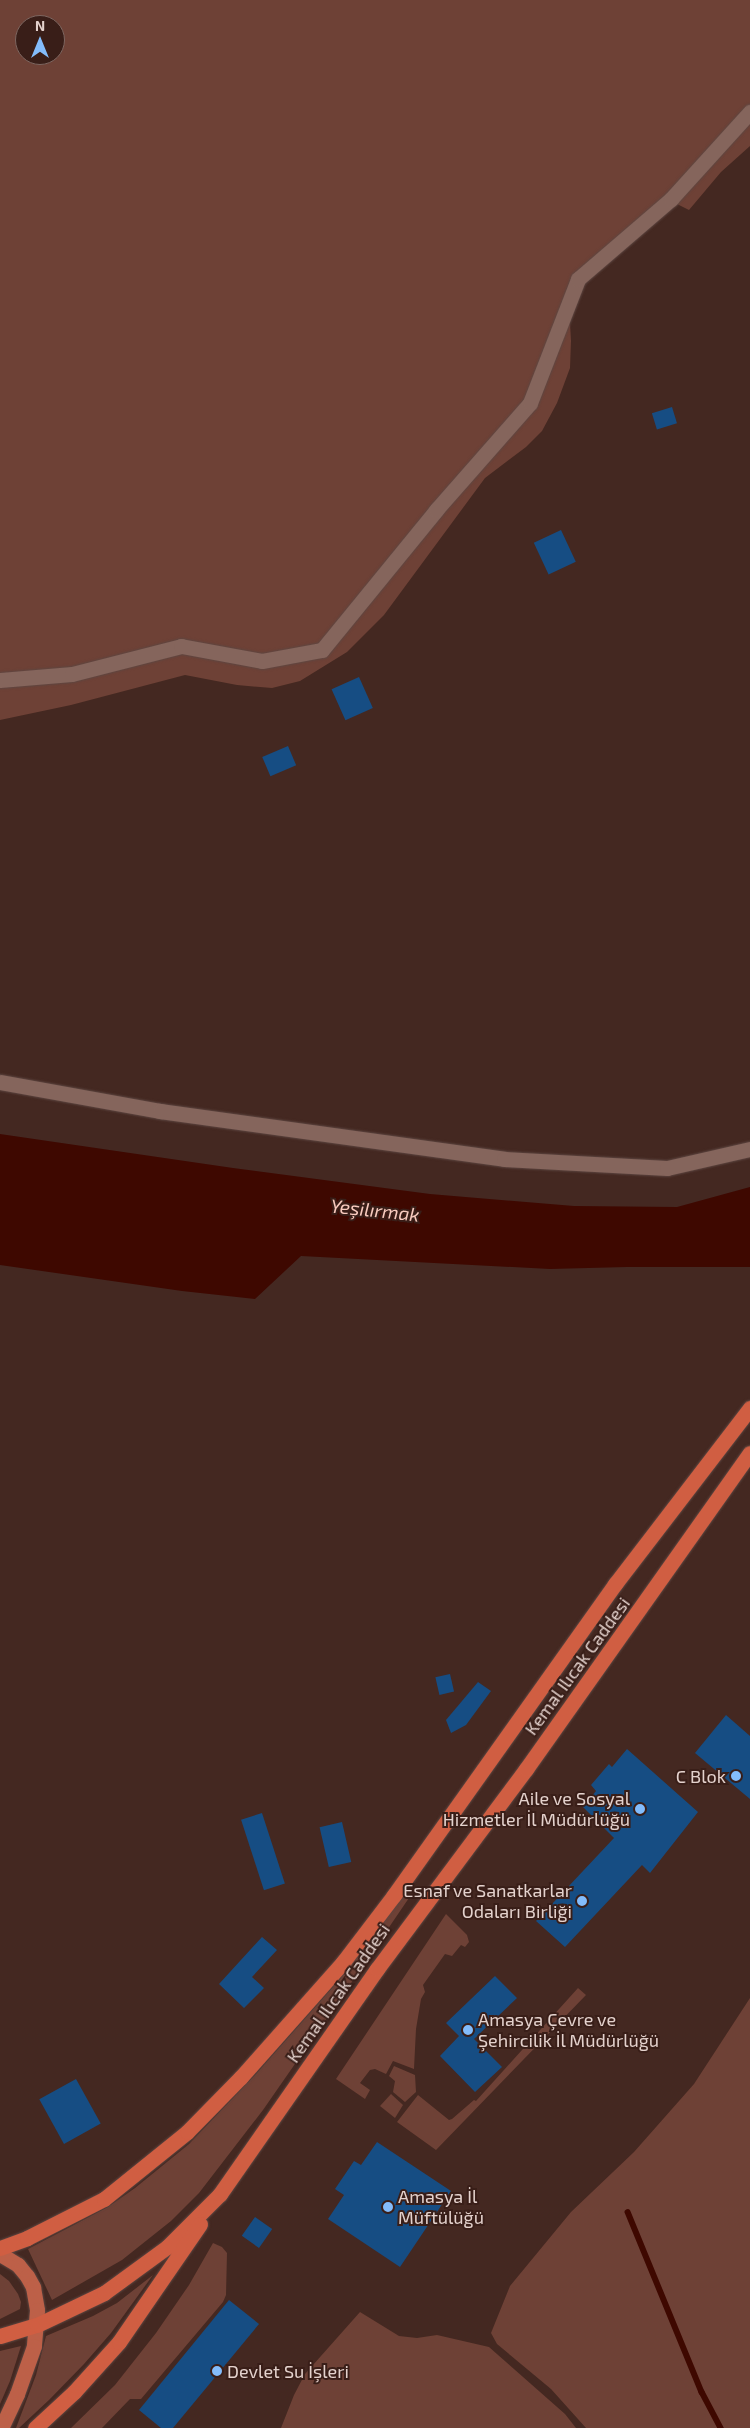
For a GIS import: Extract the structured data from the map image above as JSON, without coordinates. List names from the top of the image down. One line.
{"streets":{"highway":["Kemal Ilıcak Caddesi"]},"water":["Yeşilırmak"],"places":["C Blok","Aile ve Sosyal Hizmetler İl Müdürlüğü","Esnaf ve Sanatkarlar Odaları Birliği","Amasya Çevre ve Şehircilik İl Müdürlüğü","Amasya İl Müftülüğü","Devlet Su İşleri"],"north":"top"}
